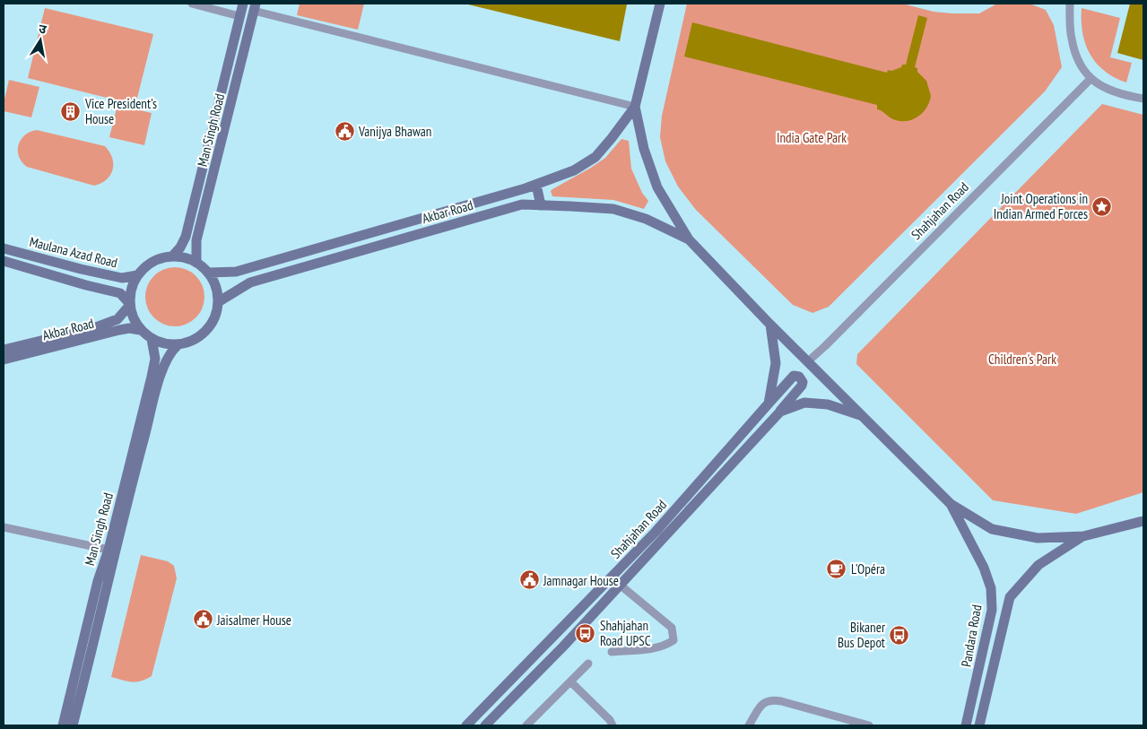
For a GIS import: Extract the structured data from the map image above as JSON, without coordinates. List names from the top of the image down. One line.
{"streets":{"main road":["Man Singh Road","Shahjahan Road","Akbar Road","Maulana Azad Road","Pandara Road"]},"crossings":[["Man Singh Road","Akbar Road"],["Man Singh Road","Maulana Azad Road"],["Akbar Road","Maulana Azad Road"]],"parks":["India Gate Park","Children's Park"],"places":{"building":["Vice President's House"],"public building":["Vanijya Bhawan","Jamnagar House","Jaisalmer House"],"place":["Joint Operations in Indian Armed Forces"],"cafe":["L'Opéra"],"bus stop":["Shahjahan Road UPSC","Bikaner Bus Depot"]},"north":"top"}
